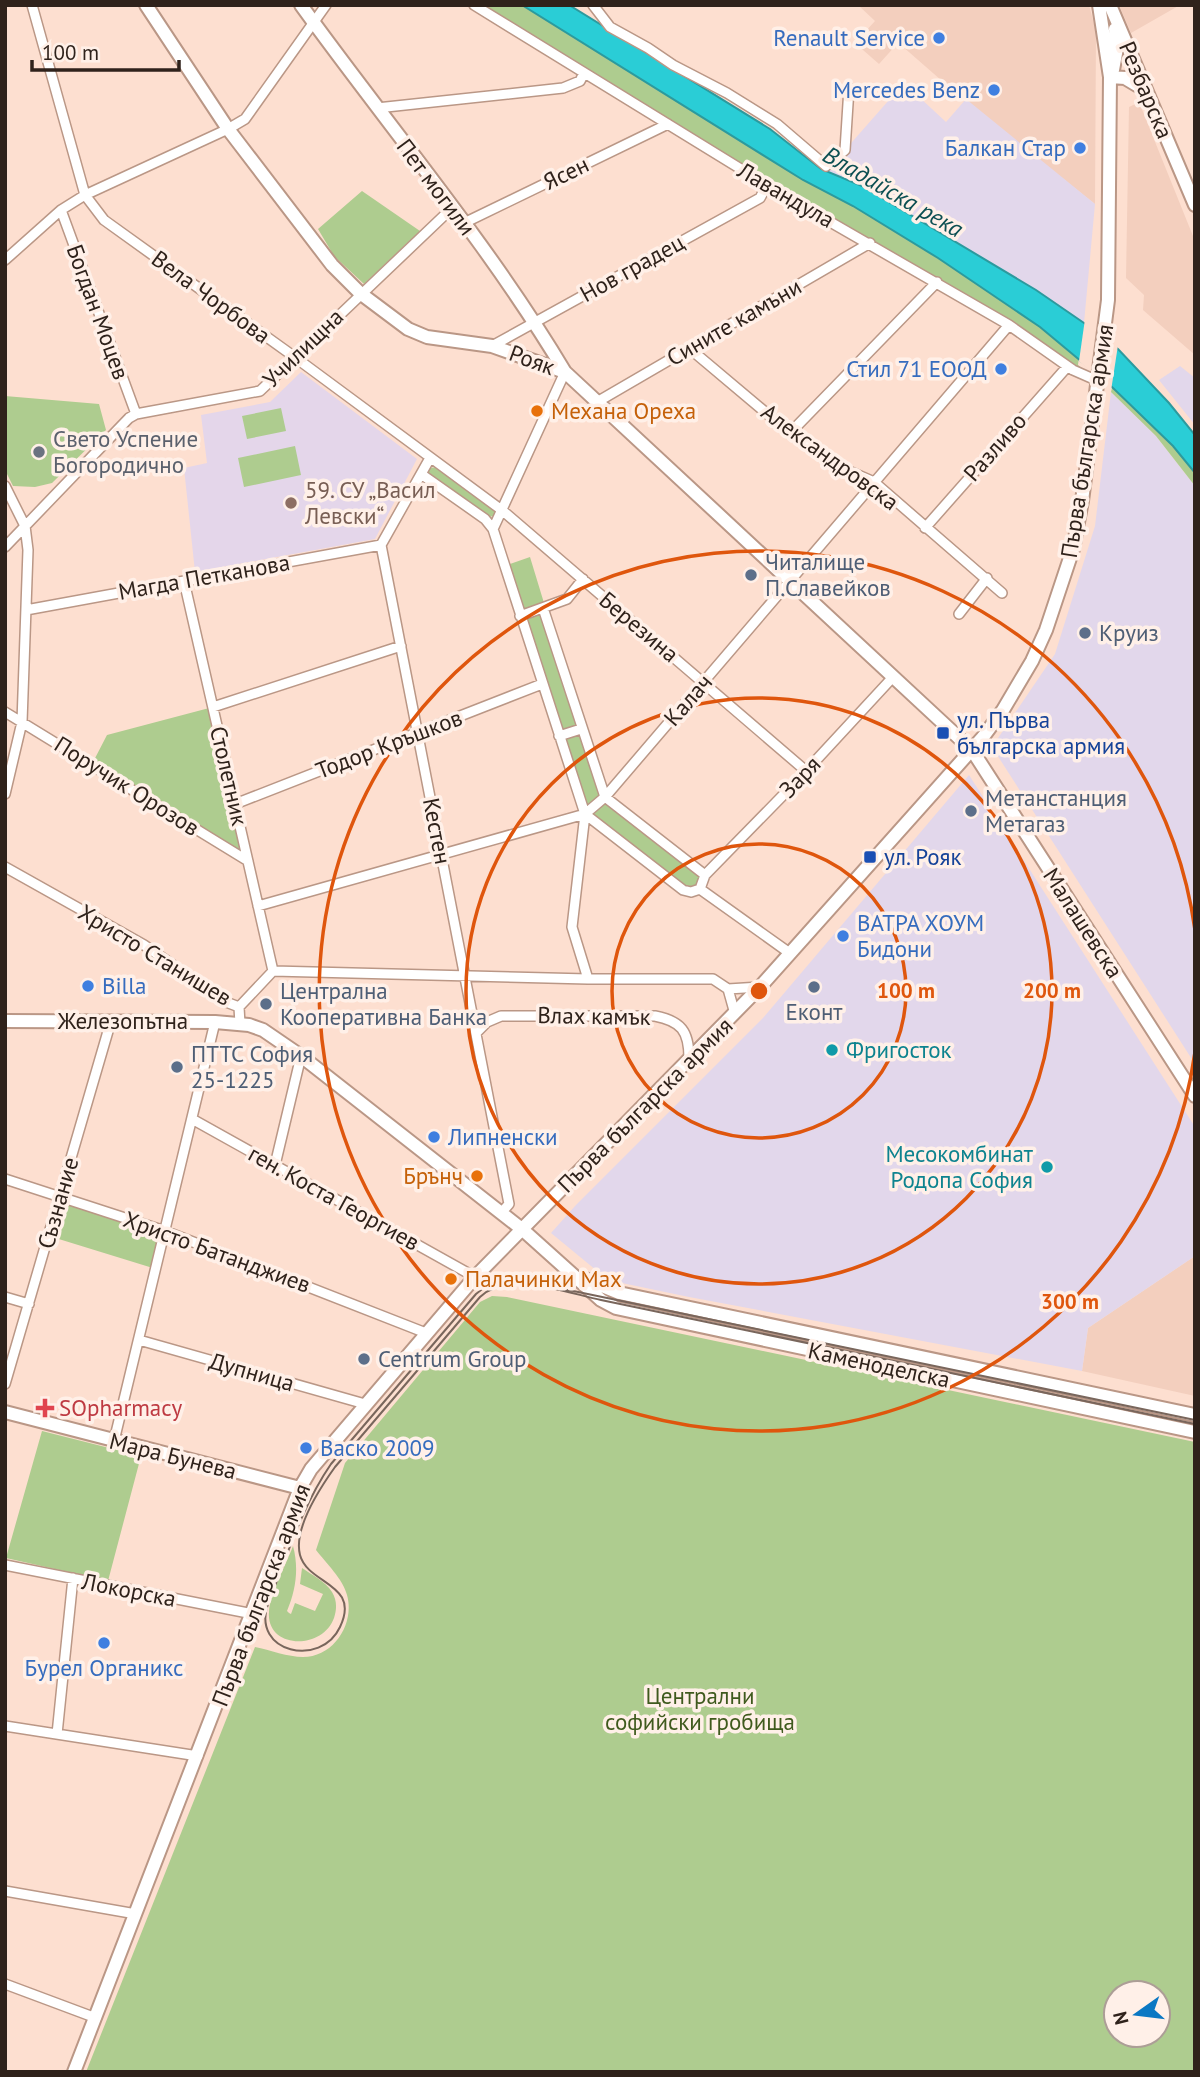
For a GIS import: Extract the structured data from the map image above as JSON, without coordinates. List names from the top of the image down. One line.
{"streets":{"street":["Резбарска","Ясен","Пет могили","Лавандула","Нов градец","Вела Чорбова","Богдан Моцев","Сините камъни","Училищна","Рояк","Първа българска армия","Разливо","Александровска","Магда Петканова","Березина","Калач","Тодор Кръшков","Столетник","Заря","Поручик Орозов","Кестен","Малашевска","Христо Станишев","Влах камък","Железопътна","ген. Коста Георгиев","Съзнание","Христо Батанджиев","Каменоделска","Дупница","Мара Бунева","Локорска"]},"crossings":[["Резбарска","Първа българска армия"],["Ясен","Пет могили"],["Ясен","Лавандула"],["Пет могили","Нов градец"],["Пет могили","Училищна"],["Пет могили","Рояк"],["Лавандула","Нов градец"],["Лавандула","Сините камъни"],["Лавандула","Първа българска армия"],["Лавандула","Разливо"],["Лавандула","Калач"],["Нов градец","Рояк"],["Вела Чорбова","Училищна"],["Вела Чорбова","Березина"],["Богдан Моцев","Училищна"],["Сините камъни","Рояк"],["Сините камъни","Александровска"],["Училищна","Рояк"],["Рояк","Първа българска армия"],["Рояк","Калач"],["Рояк","Заря"],["Рояк","Малашевска"],["Първа българска армия","Малашевска"],["Първа българска армия","Христо Станишев"],["Първа българска армия","Влах камък"],["Първа българска армия","ген. Коста Георгиев"],["Първа българска армия","Христо Батанджиев"],["Първа българска армия","Каменоделска"],["Първа българска армия","Дупница"],["Първа българска армия","Мара Бунева"],["Първа българска армия","Локорска"],["Разливо","Александровска"],["Александровска","Калач"],["Магда Петканова","Столетник"],["Магда Петканова","Кестен"],["Березина","Калач"],["Березина","Заря"],["Калач","Столетник"],["Калач","Кестен"],["Тодор Кръшков","Столетник"],["Тодор Кръшков","Кестен"],["Столетник","Поручик Орозов"],["Кестен","Христо Станишев"],["Кестен","Влах камък"],["Христо Станишев","Железопътна"],["Христо Станишев","Каменоделска"],["Железопътна","Съзнание"],["Съзнание","Христо Батанджиев"]],"water":["Владайска река"],"parks":["Централни софийски гробища"],"places":{"other":["Renault Service","Mercedes Benz","Балкан Стар","Стил 71 ЕООД","Механа Ореха","Свето Успение Богородично","59. СУ „Васил Левски“","Читалище П.Славейков","Круиз","Метанстанция Метагаз","ВАТРА ХОУМ Бидони","Billa","Еконт","Централна Кооперативна Банка","Фригосток","ПТТС София 25-1225","Липненски","Месокомбинат Родопа София","Брънч","Палачинки Max","Centrum Group","Васко 2009","Бурел Органикс"],"transit":["ул. Първа българска армия","ул. Рояк"],"health":["SOpharmacy"]},"scale_bar":"100 m","north":"left","rings":["100 m","200 m","300 m"]}
